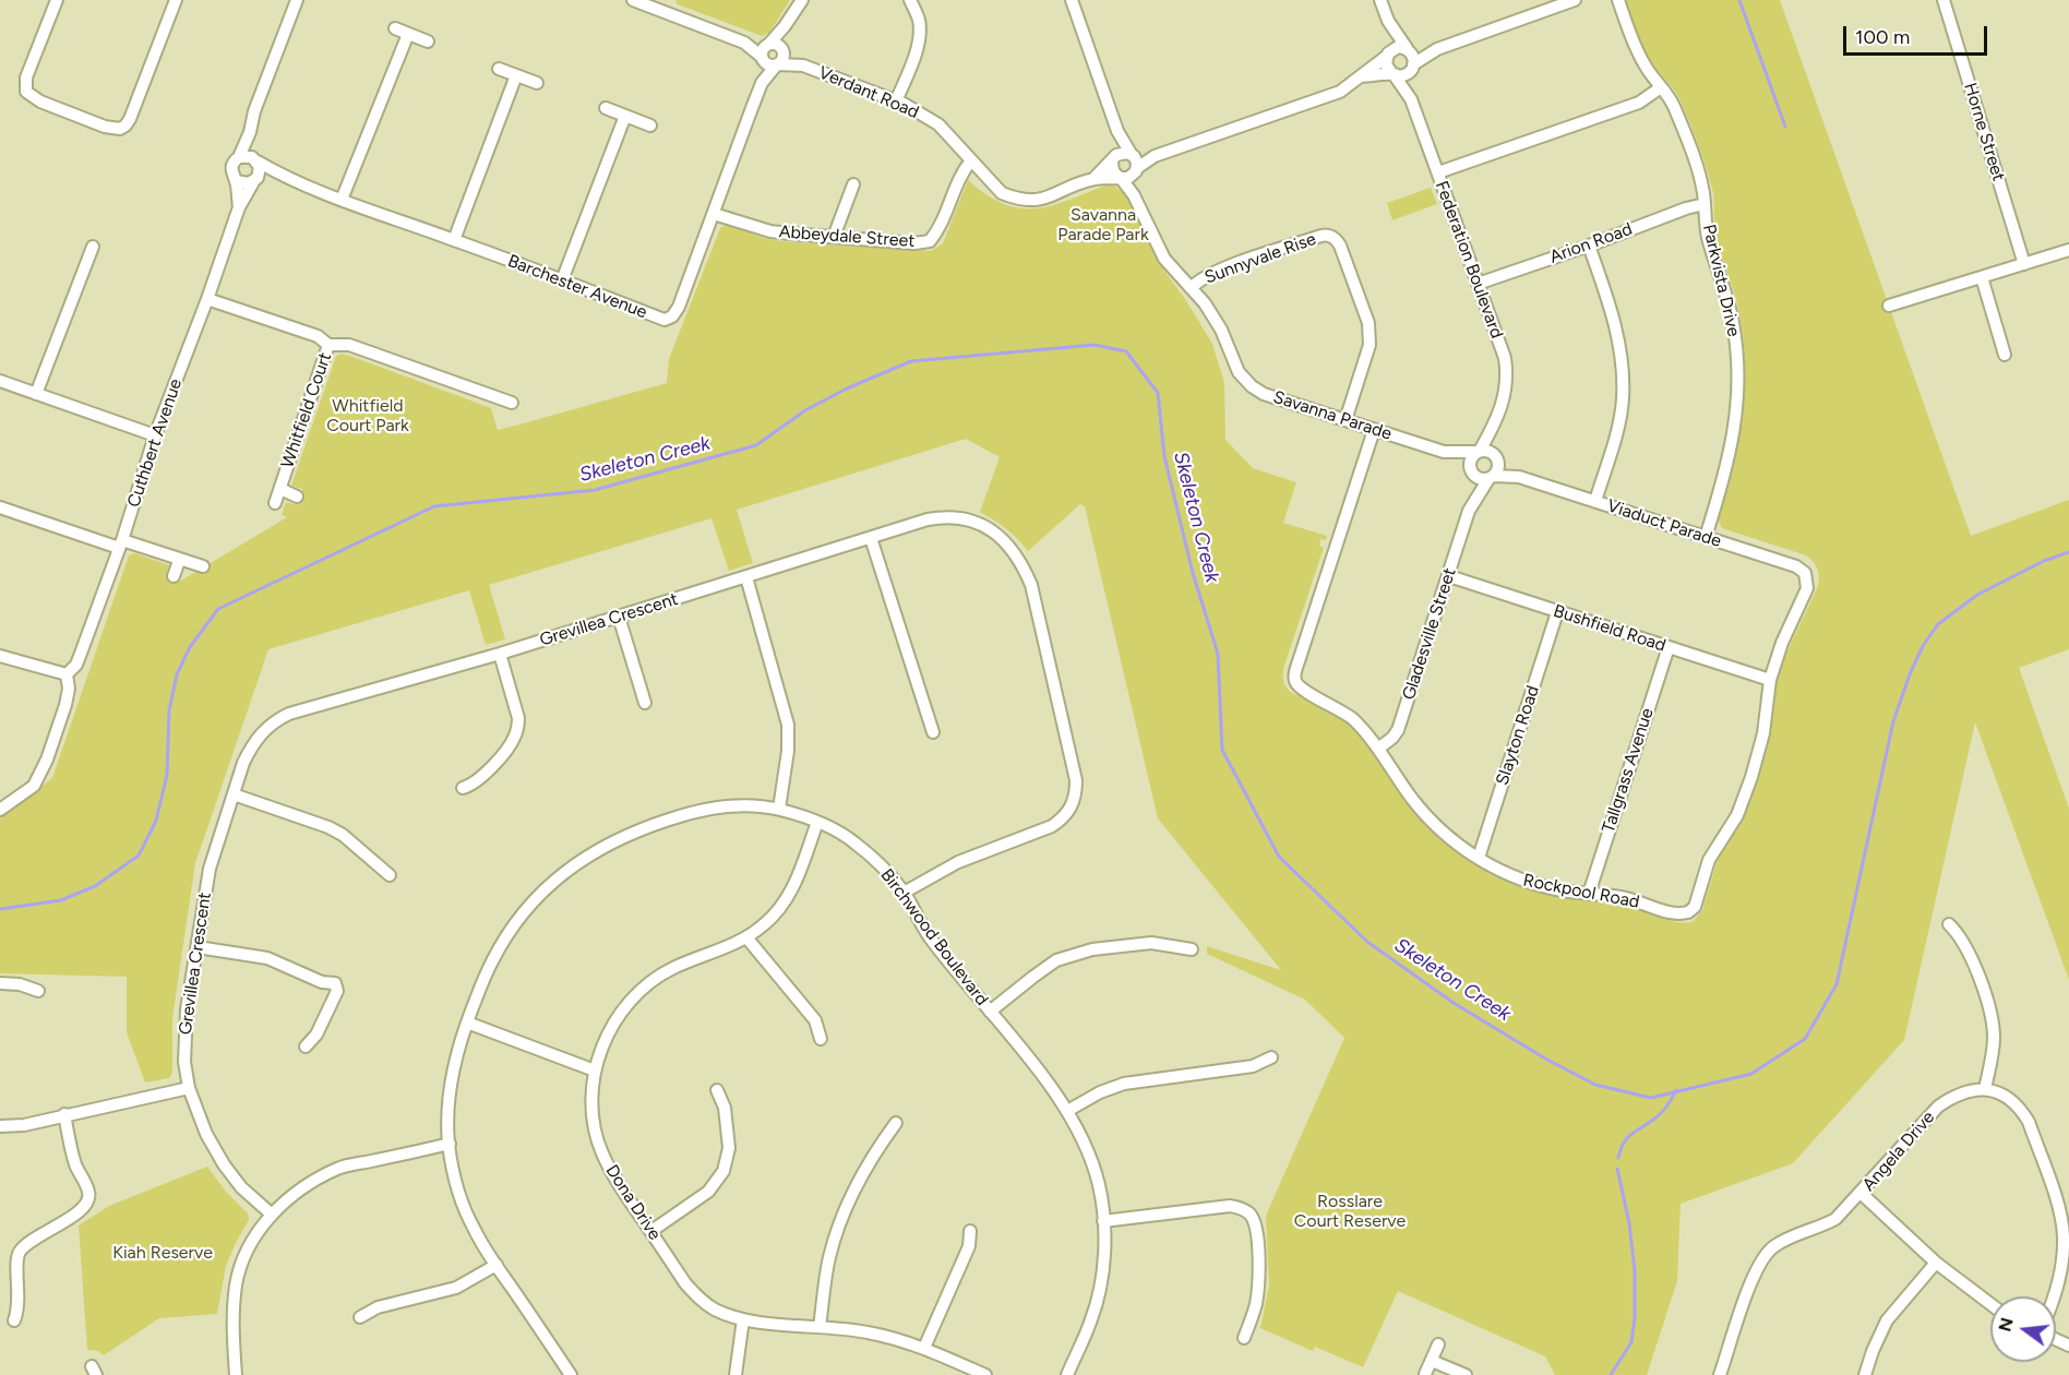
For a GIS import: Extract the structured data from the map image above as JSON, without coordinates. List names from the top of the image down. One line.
{"streets":{"street":["Verdant Road","Horne Street","Abbeydale Street","Arion Road","Sunnyvale Rise","Federation Boulevard","Parkvista Drive","Barchester Avenue","Whitfield Court","Savanna Parade","Cuthbert Avenue","Viaduct Parade","Grevillea Crescent","Bushfield Road","Gladesville Street","Slayton Road","Tallgrass Avenue","Rockpool Road","Birchwood Boulevard","Angela Drive","Dona Drive"]},"crossings":[["Verdant Road","Abbeydale Street"],["Verdant Road","Barchester Avenue"],["Verdant Road","Savanna Parade"],["Abbeydale Street","Barchester Avenue"],["Arion Road","Federation Boulevard"],["Arion Road","Parkvista Drive"],["Sunnyvale Rise","Savanna Parade"],["Federation Boulevard","Savanna Parade"],["Federation Boulevard","Viaduct Parade"],["Federation Boulevard","Gladesville Street"],["Parkvista Drive","Viaduct Parade"],["Barchester Avenue","Cuthbert Avenue"],["Whitfield Court","Cuthbert Avenue"],["Savanna Parade","Viaduct Parade"],["Savanna Parade","Gladesville Street"],["Savanna Parade","Rockpool Road"],["Viaduct Parade","Gladesville Street"],["Viaduct Parade","Rockpool Road"],["Grevillea Crescent","Birchwood Boulevard"],["Bushfield Road","Gladesville Street"],["Bushfield Road","Slayton Road"],["Bushfield Road","Tallgrass Avenue"],["Bushfield Road","Rockpool Road"],["Gladesville Street","Rockpool Road"],["Slayton Road","Rockpool Road"],["Tallgrass Avenue","Rockpool Road"],["Birchwood Boulevard","Dona Drive"]],"water":["Skeleton Creek"],"parks":["Savanna Parade Park","Whitfield Court Park","Rosslare Court Reserve","Kiah Reserve"],"scale_bar":"100 m","north":"left"}
